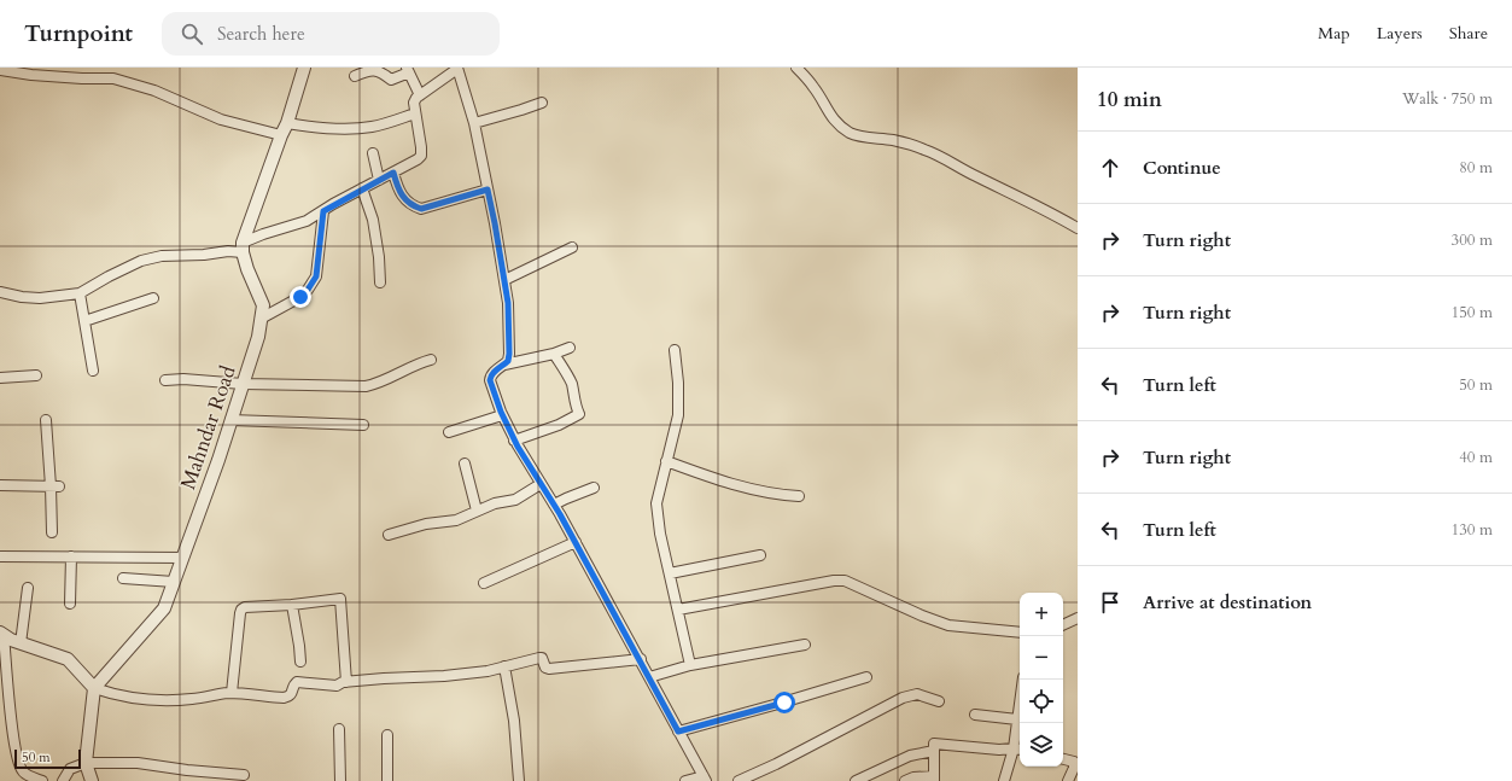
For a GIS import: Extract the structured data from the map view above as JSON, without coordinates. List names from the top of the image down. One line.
{"streets":{"street":["Mahndar Road"]},"scale_bar":"50 m","page":{"header":"Turnpoint","search":"Search here","nav":["Map","Layers","Share"],"heading":["10 min","Walk · 750 m"],"list":[["Continue","80 m"],["Turn right","300 m"],["Turn right","150 m"],["Turn left","50 m"],["Turn right","40 m"],["Turn left","130 m"],"Arrive at destination"],"map_buttons":["+","−"],"scale":"50 m"}}
